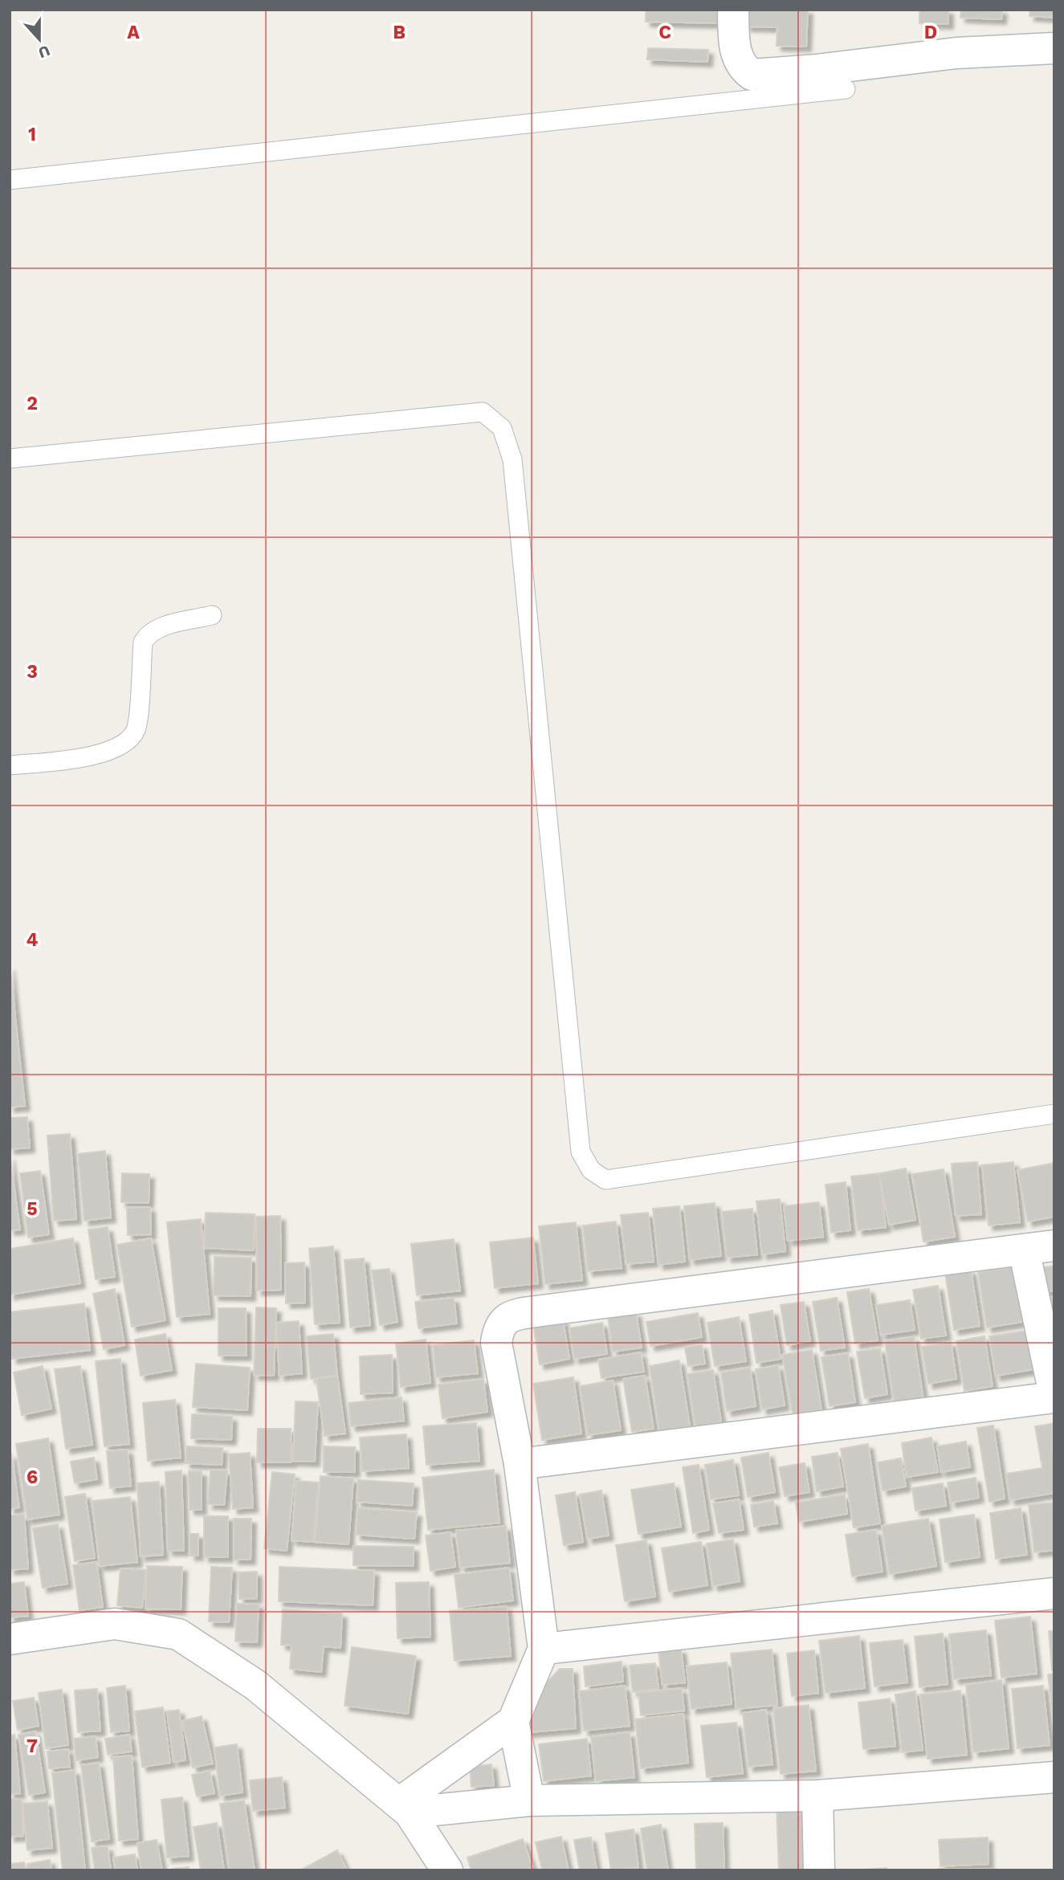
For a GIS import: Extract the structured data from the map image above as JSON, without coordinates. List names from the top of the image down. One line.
{"north":"bottom","grid":{"columns":["A","B","C","D"],"rows":["1","2","3","4","5","6","7"]}}
